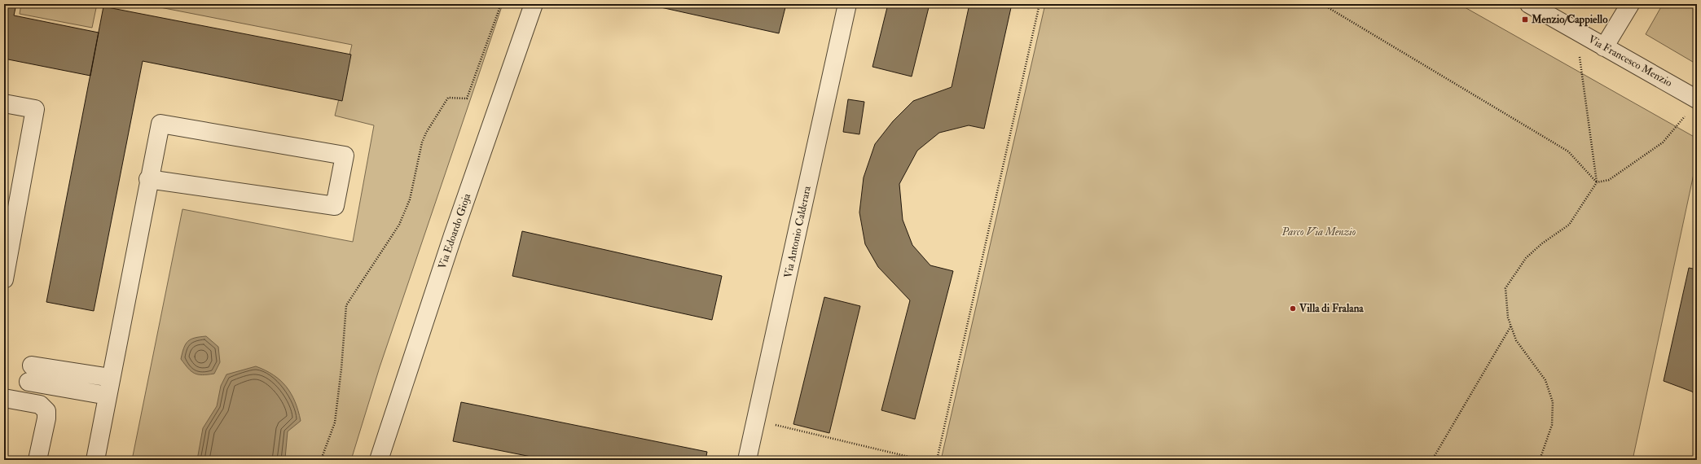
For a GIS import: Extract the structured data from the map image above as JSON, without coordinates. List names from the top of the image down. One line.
{"streets":{"street":["Via Francesco Menzio","Via Edoardo Gioja","Via Antonio Calderara"]},"parks":["Parco Via Menzio"],"places":{"transit":["Menzio/Cappiello"],"other":["Villa di Fralana"]}}
